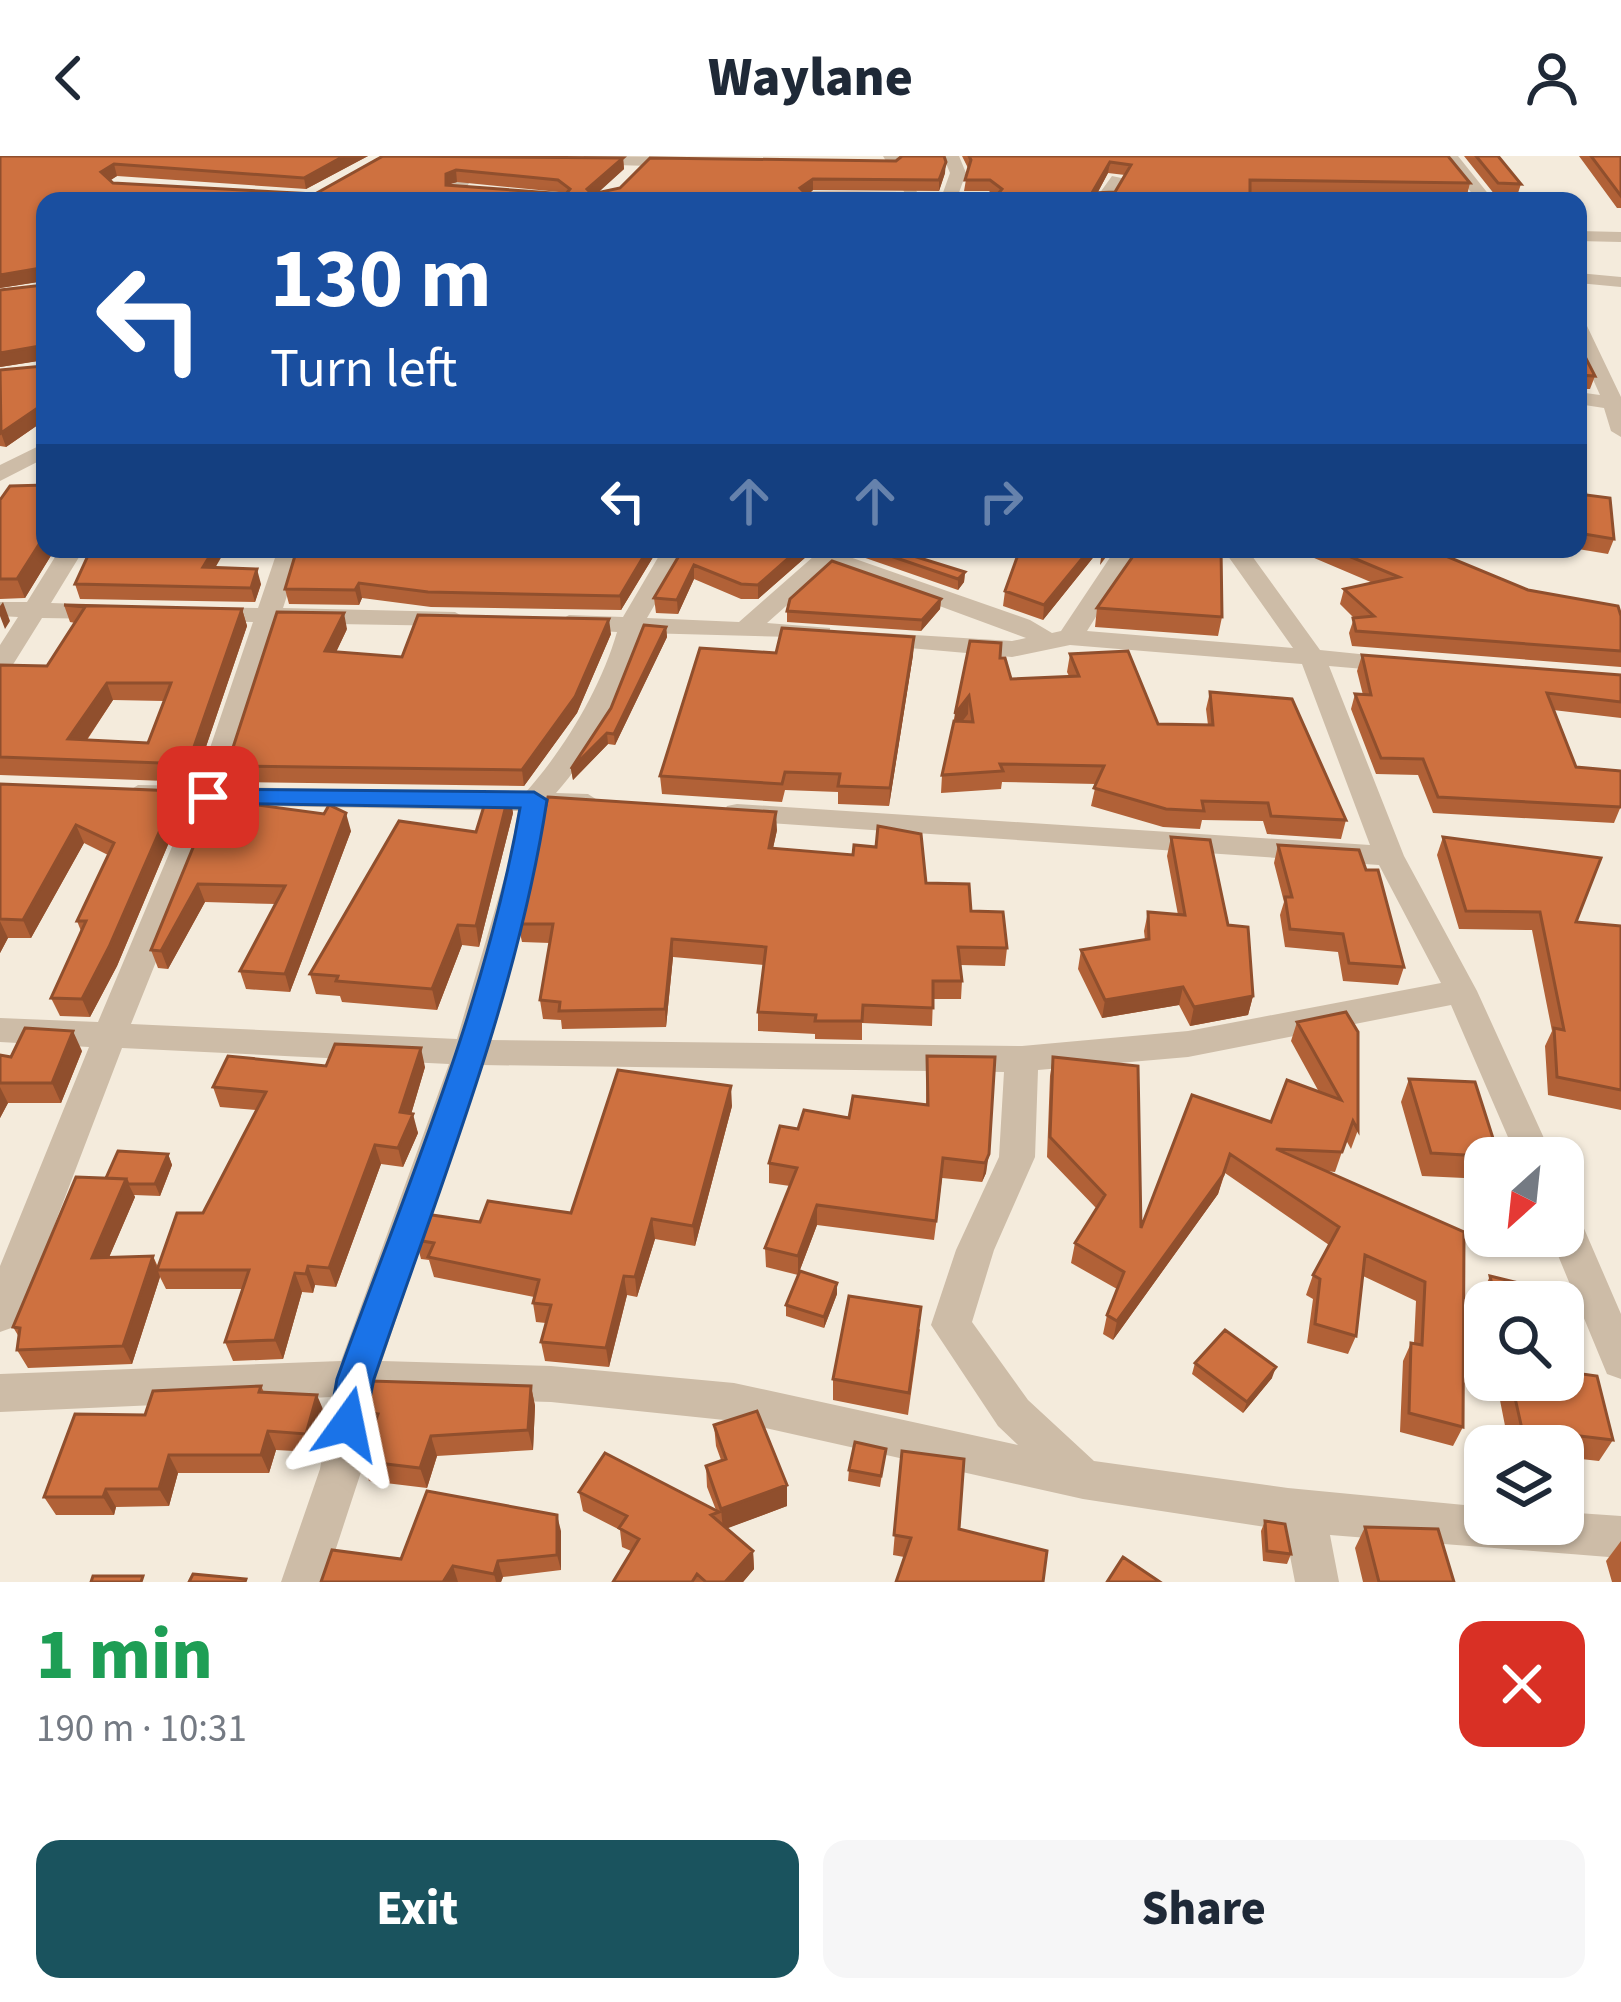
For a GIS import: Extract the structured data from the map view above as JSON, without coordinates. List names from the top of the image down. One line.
{"north":"bottom left","page":{"header":"Waylane","turn":["130 m","Turn left"],"heading":["1 min","190 m · 10:31"],"buttons":["Exit","Share"]}}
